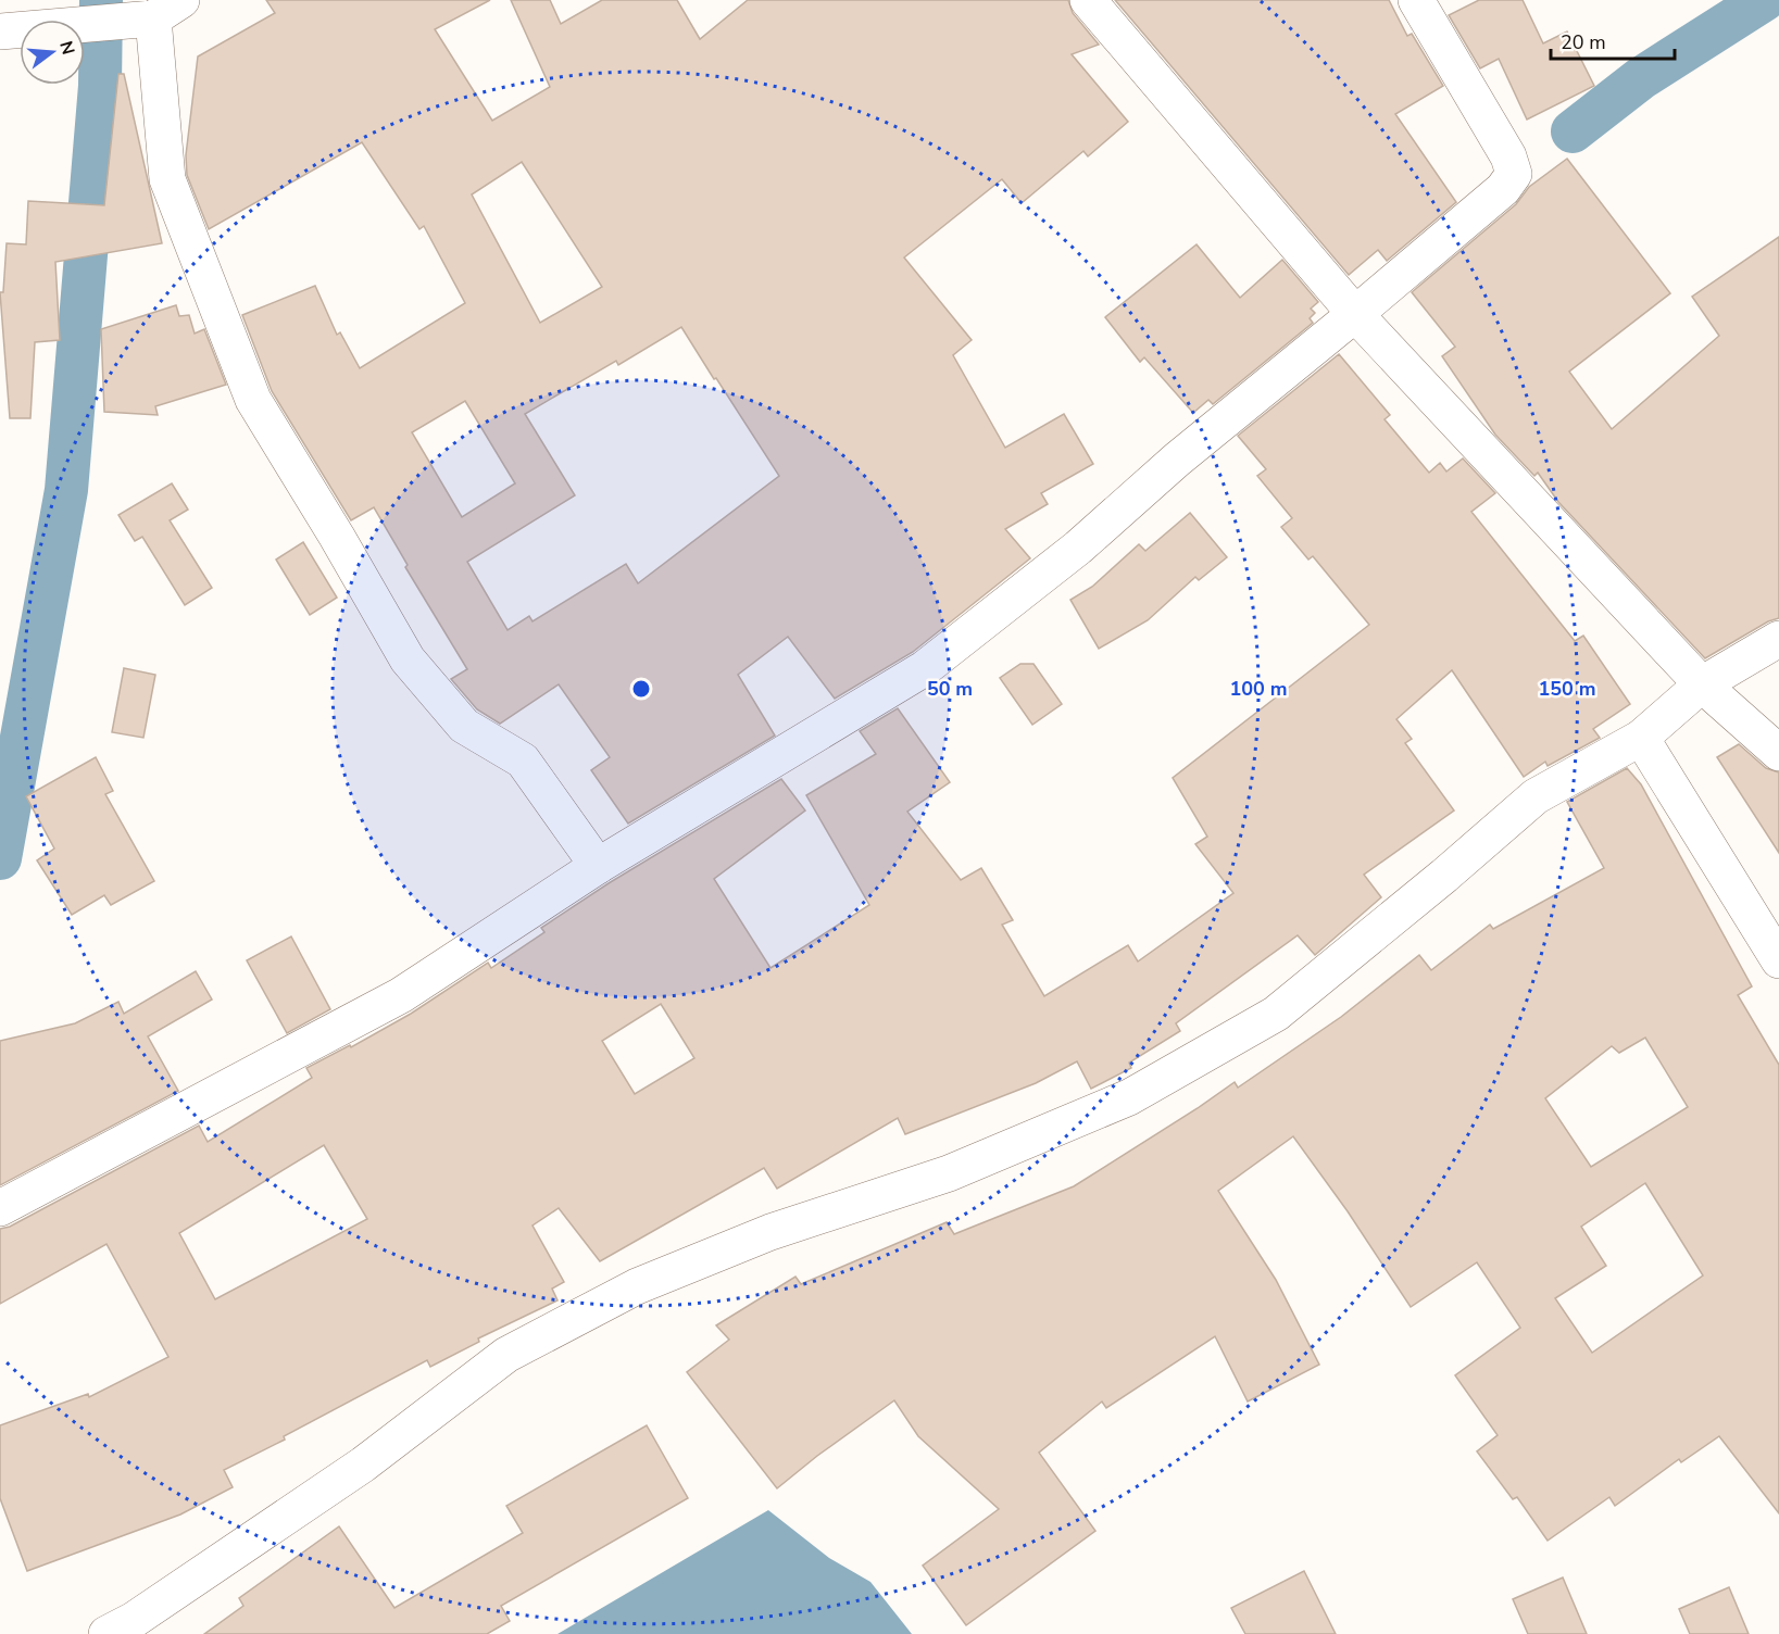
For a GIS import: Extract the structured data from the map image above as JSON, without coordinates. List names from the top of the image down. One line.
{"scale_bar":"20 m","north":"right","rings":["50 m","100 m","150 m"]}
